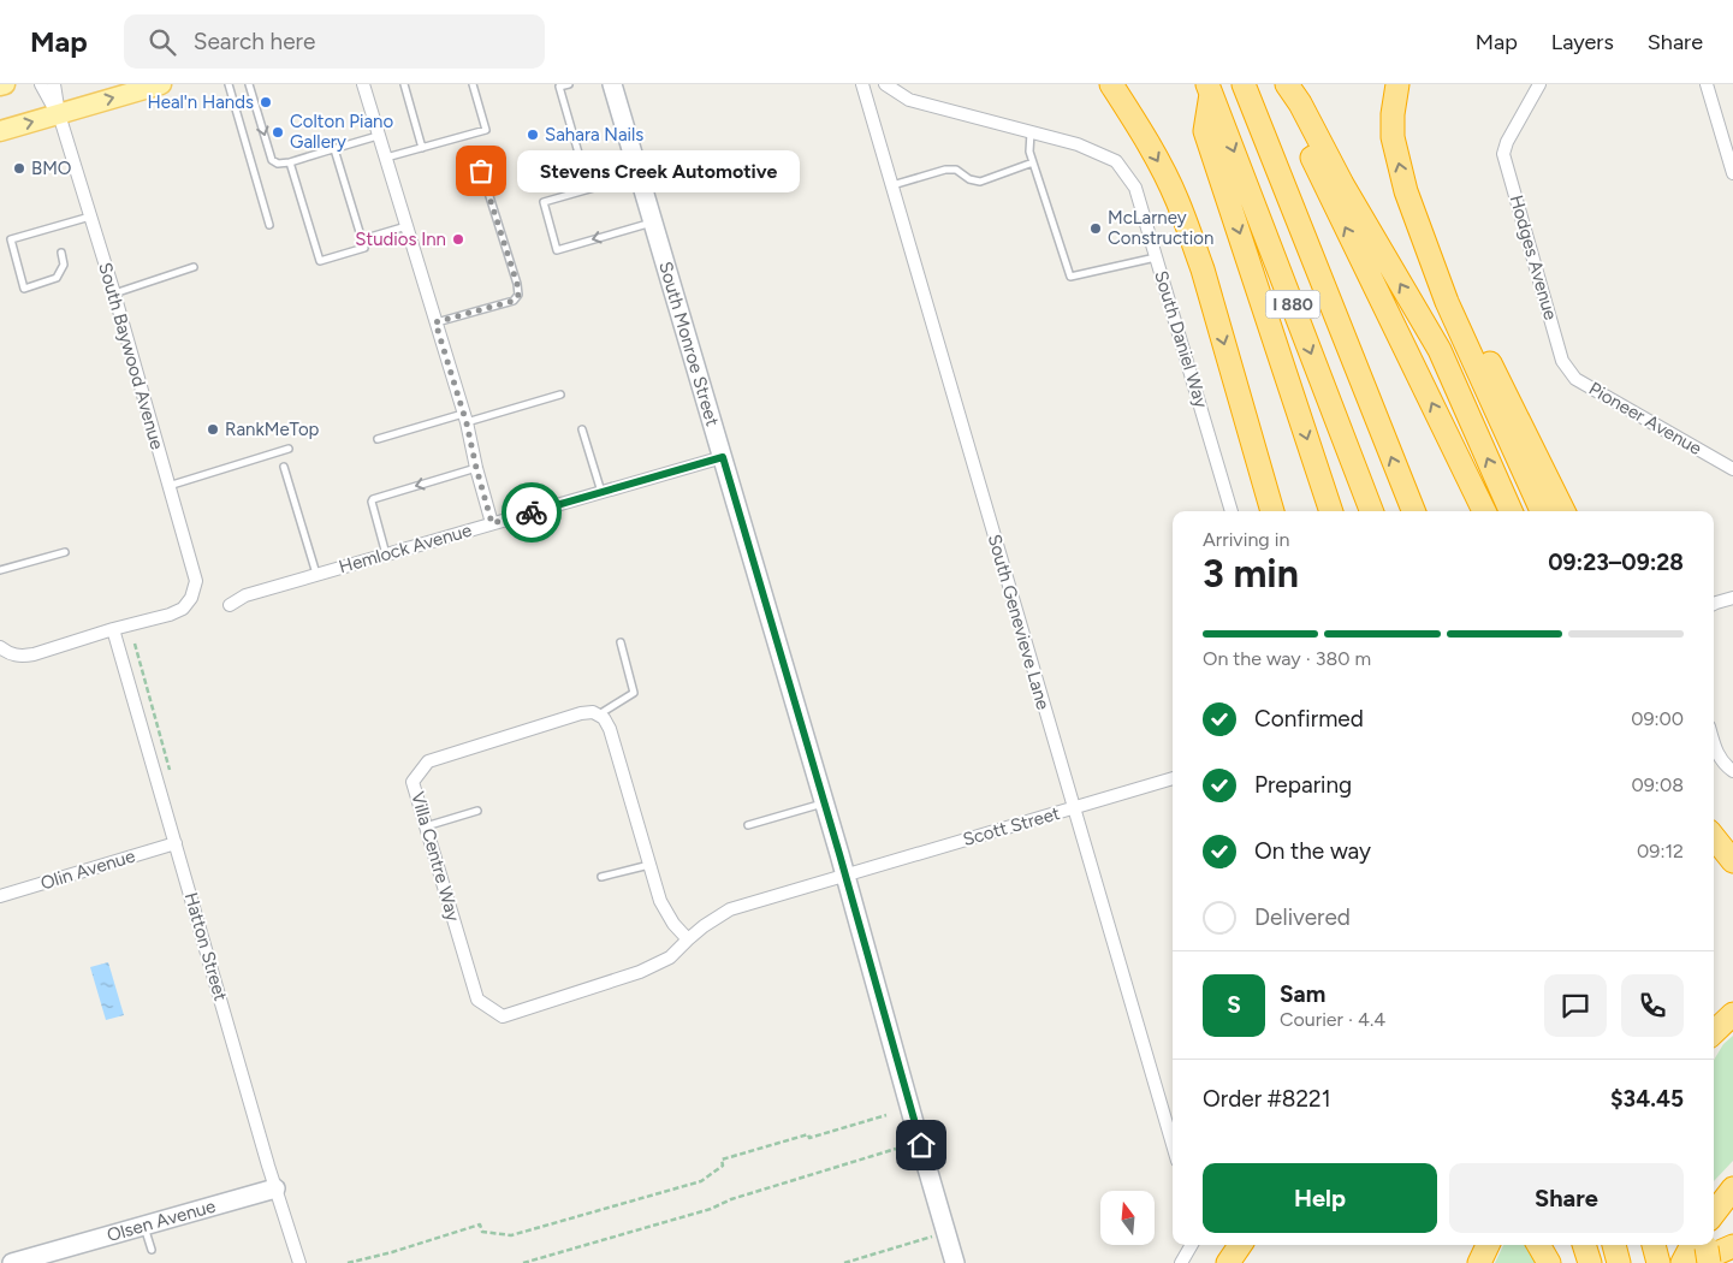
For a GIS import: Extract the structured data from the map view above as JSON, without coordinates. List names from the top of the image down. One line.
{"streets":{"highway":["I 880"],"main road":["South Monroe Street","Olsen Avenue"],"street":["Hodges Avenue","South Daniel Way","South Baywood Avenue","Pioneer Avenue","Hemlock Avenue","South Genevieve Lane","Scott Street","Villa Centre Way","Olin Avenue","Hatton Street"]},"crossings":[["Hodges Avenue","Pioneer Avenue"],["South Monroe Street","Hemlock Avenue"],["South Monroe Street","Scott Street"],["South Monroe Street","Villa Centre Way"],["South Baywood Avenue","Hatton Street"],["South Genevieve Lane","Scott Street"],["Scott Street","Villa Centre Way"],["Olin Avenue","Hatton Street"],["Hatton Street","Olsen Avenue"]],"places":["Heal'n Hands","Colton Piano Gallery","Sahara Nails","BMO","Stevens Creek Automotive","McLarney Construction","Studios Inn","RankMeTop"],"north":"top","page":{"header":"Map","search":"Search here","nav":["Map","Layers","Share"],"bubble":"Stevens Creek Automotive","heading":["3 min","Arriving in","09:23–09:28"],"panel":["Sam","Courier · 4.4","Order #8221","$34.45"],"bar":"On the way · 380 m","list":[["Confirmed","09:00"],["Preparing","09:08"],["On the way","09:12"],"Delivered"],"round":"S","buttons":["Help","Share"]}}
